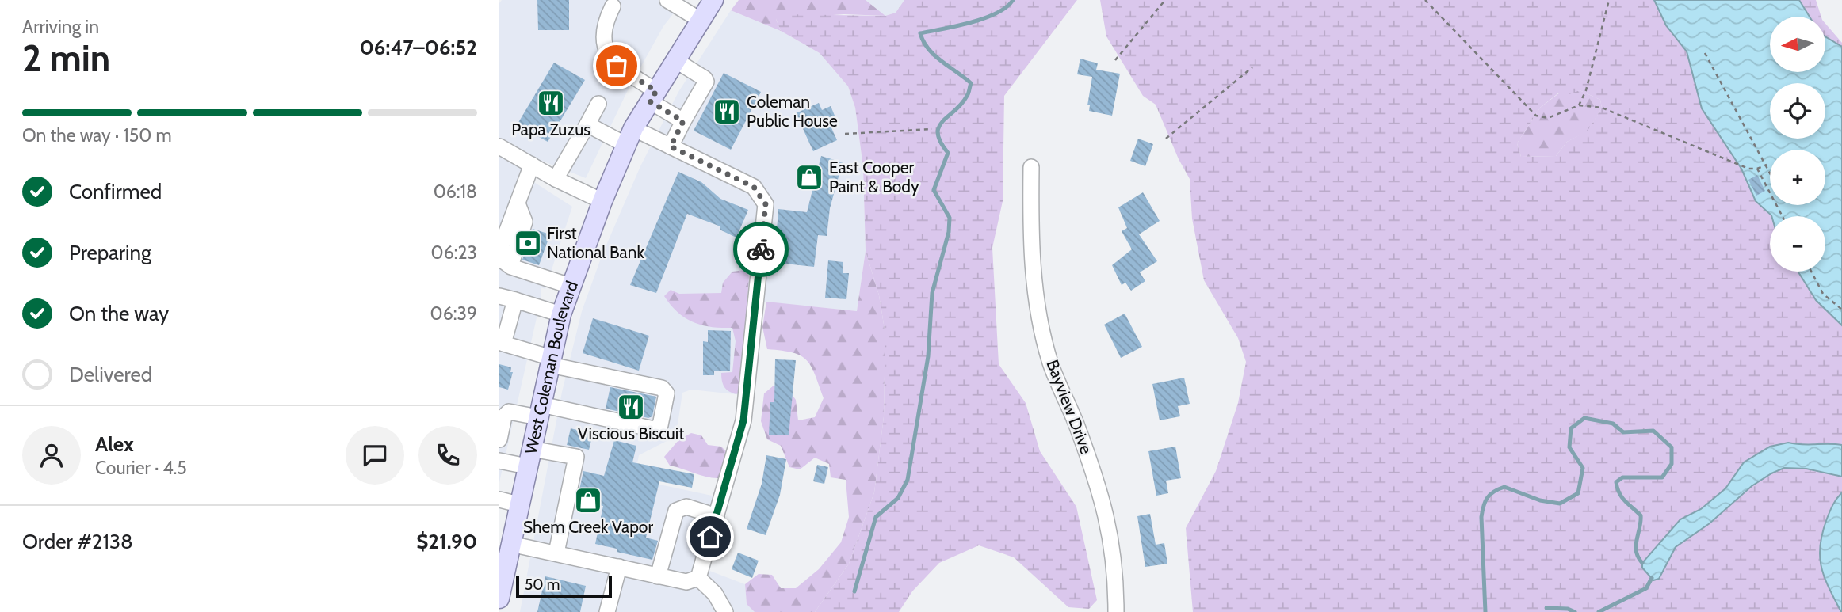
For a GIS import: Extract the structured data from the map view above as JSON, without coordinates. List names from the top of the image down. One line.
{"streets":{"main road":["West Coleman Boulevard"],"street":["Bayview Drive"]},"places":{"restaurant":["Papa Zuzus","Coleman Public House","Viscious Biscuit"],"shop":["East Cooper Paint & Body","Shem Creek Vapor"],"bank":["First National Bank"]},"scale_bar":"50 m","north":"left","page":{"heading":["2 min","Arriving in","06:47–06:52"],"panel":["Alex","Courier · 4.5","Order #2138","$21.90"],"map_buttons":["+","−"],"bar":"On the way · 150 m","list":[["Confirmed","06:18"],["Preparing","06:23"],["On the way","06:39"],"Delivered"],"scale":"50 m"}}
